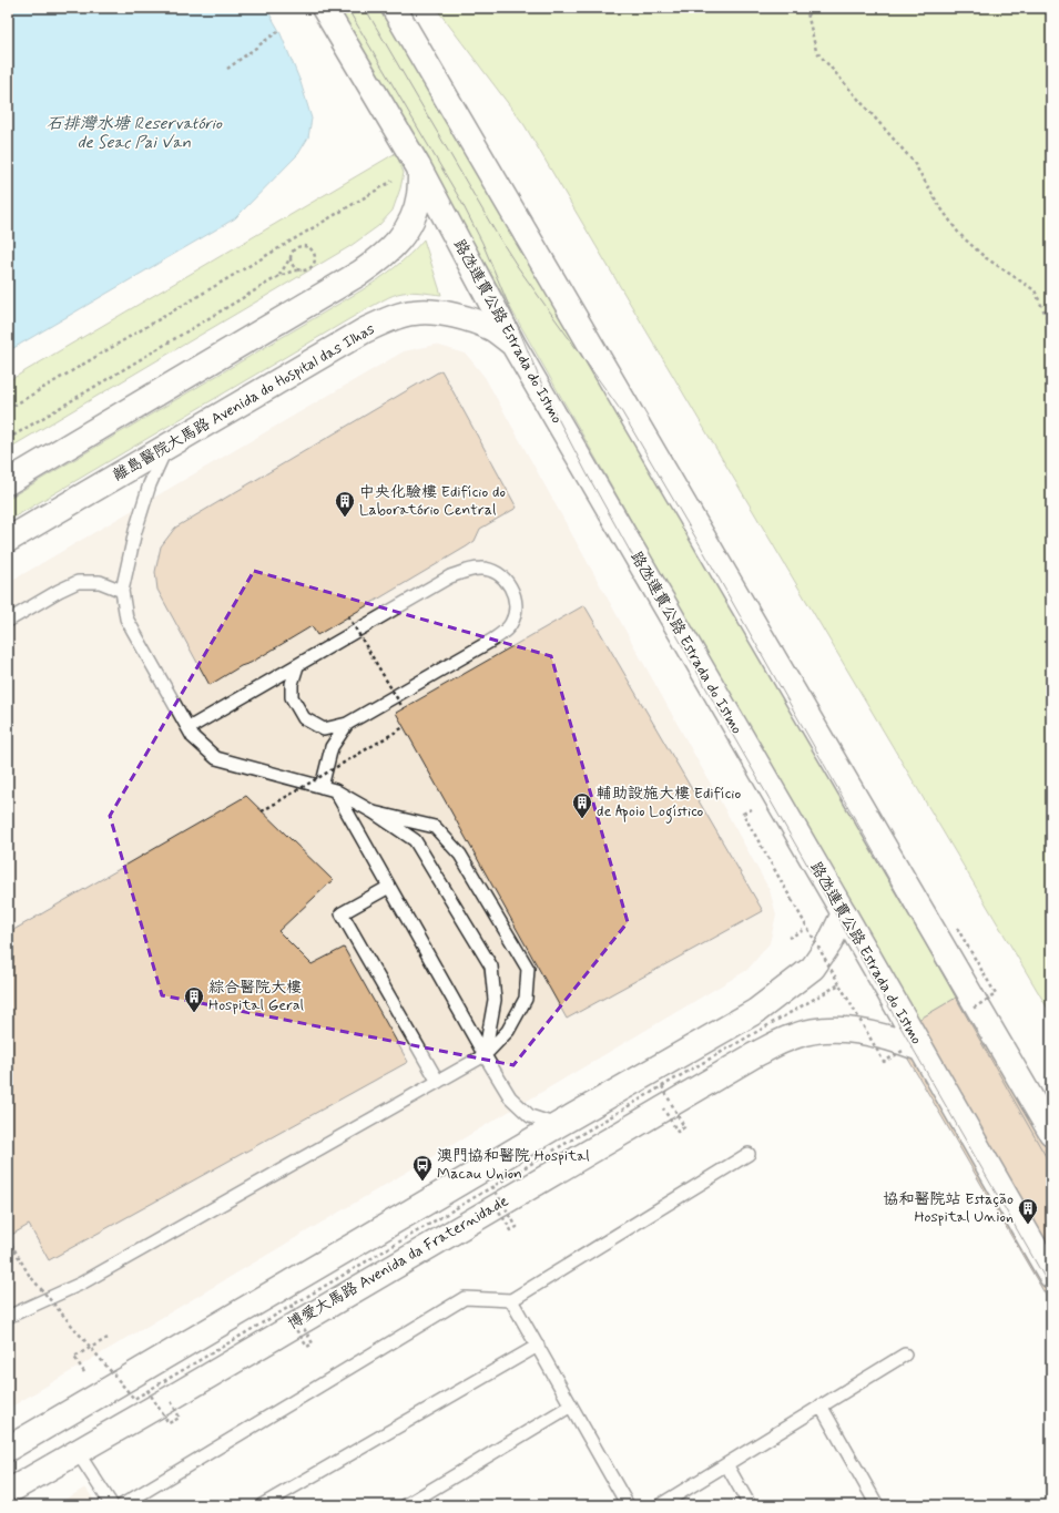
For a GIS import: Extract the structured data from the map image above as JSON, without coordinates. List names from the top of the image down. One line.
{"streets":{"main road":["路氹連貫公路 Estrada do Istmo","離島醫院大馬路 Avenida do Hospital das Ilhas","博愛大馬路 Avenida da Fraternidade"]},"crossings":[["路氹連貫公路 Estrada do Istmo","離島醫院大馬路 Avenida do Hospital das Ilhas"],["路氹連貫公路 Estrada do Istmo","博愛大馬路 Avenida da Fraternidade"]],"water":["石排灣水塘 Reservatório de Seac Pai Van"],"places":{"building":["中央化驗樓 Edifício do Laboratório Central","輔助設施大樓 Edifício de Apoio Logístico","綜合醫院大樓 Hospital Geral","協和醫院站 Estação Hospital Union"],"bus stop":["澳門協和醫院 Hospital Macau Union"]}}
